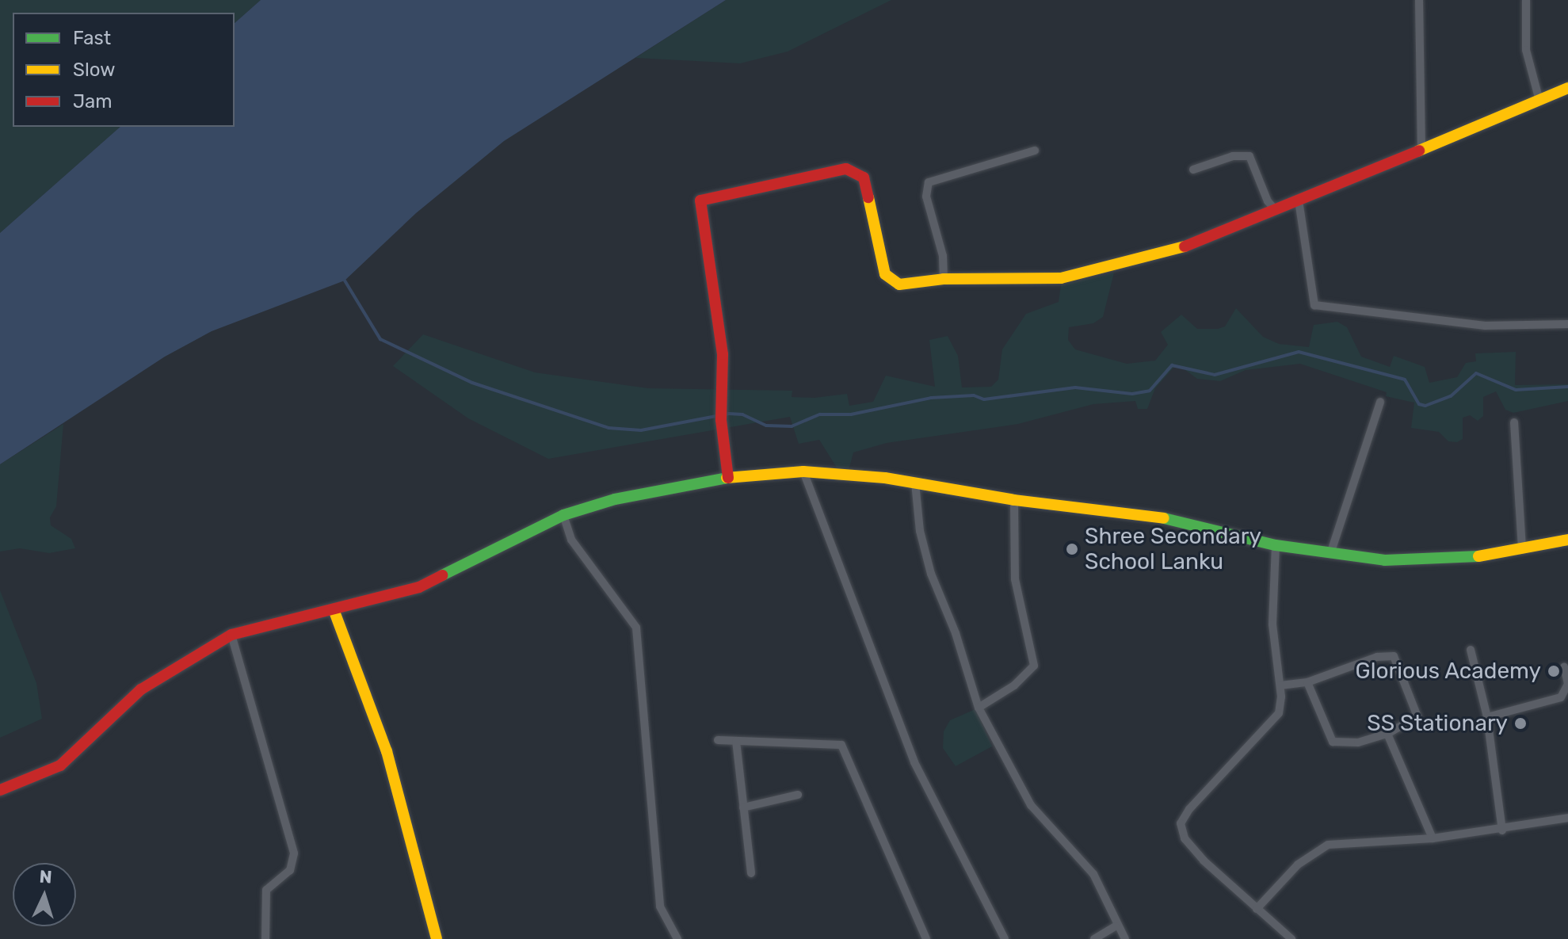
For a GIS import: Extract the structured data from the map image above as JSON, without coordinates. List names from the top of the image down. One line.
{"places":["Shree Secondary School Lanku","Glorious Academy","SS Stationary"],"legend":["Fast","Slow","Jam"],"north":"top"}
